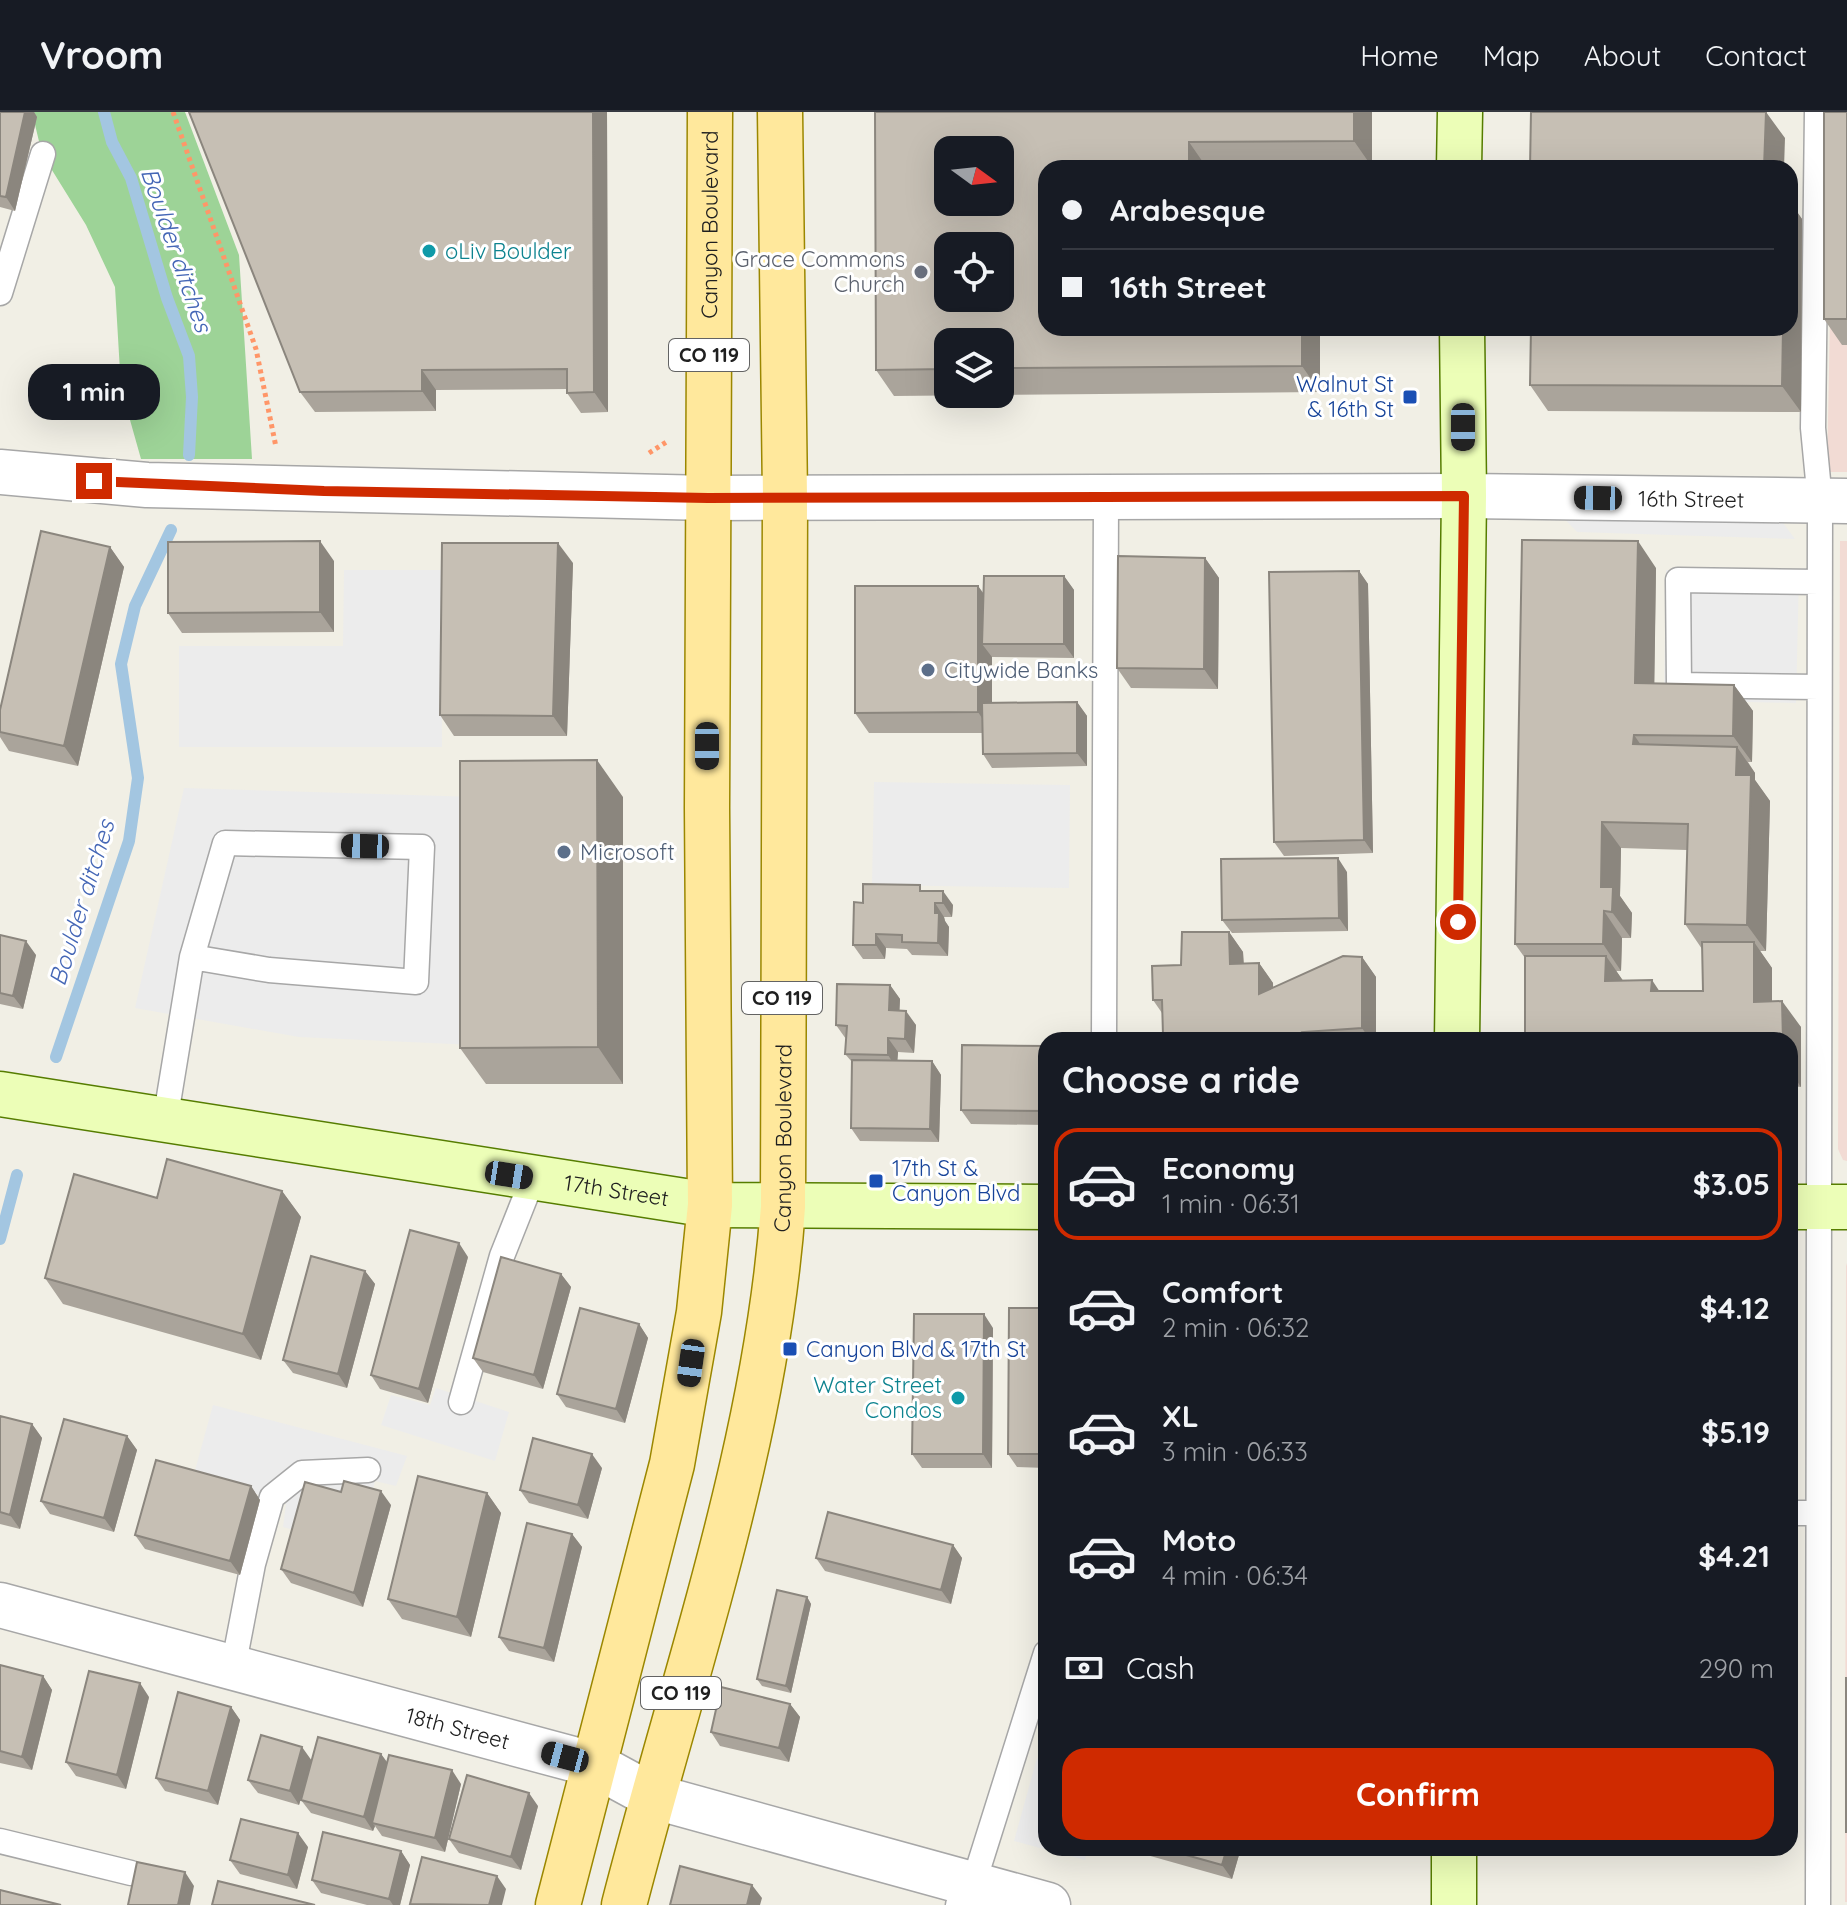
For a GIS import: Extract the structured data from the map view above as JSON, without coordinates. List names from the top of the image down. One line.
{"streets":{"main road":["Canyon Boulevard","CO 119"],"street":["16th Street","17th Street","18th Street"]},"crossings":[["Canyon Boulevard","16th Street"],["Canyon Boulevard","17th Street"],["Canyon Boulevard","18th Street"]],"water":["Boulder ditches"],"places":{"other":["oLiv Boulder","Grace Commons Church","Citywide Banks","Microsoft","Water Street Condos"],"transit":["Walnut St & 16th St","17th St & Canyon Blvd","Canyon Blvd & 17th St"]},"north":"right","page":{"header":"Vroom","nav":["Home","Map","About","Contact"],"banner":["Arabesque","16th Street"],"bubble":"1 min","heading":"Choose a ride","list":[{"name":"Economy","note":"1 min · 06:31","value":"$3.05"},{"name":"Comfort","note":"2 min · 06:32","value":"$4.12"},{"name":"XL","note":"3 min · 06:33","value":"$5.19"},{"name":"Moto","note":"4 min · 06:34","value":"$4.21"}],"pay":["Cash","290 m"],"buttons":"Confirm"}}
